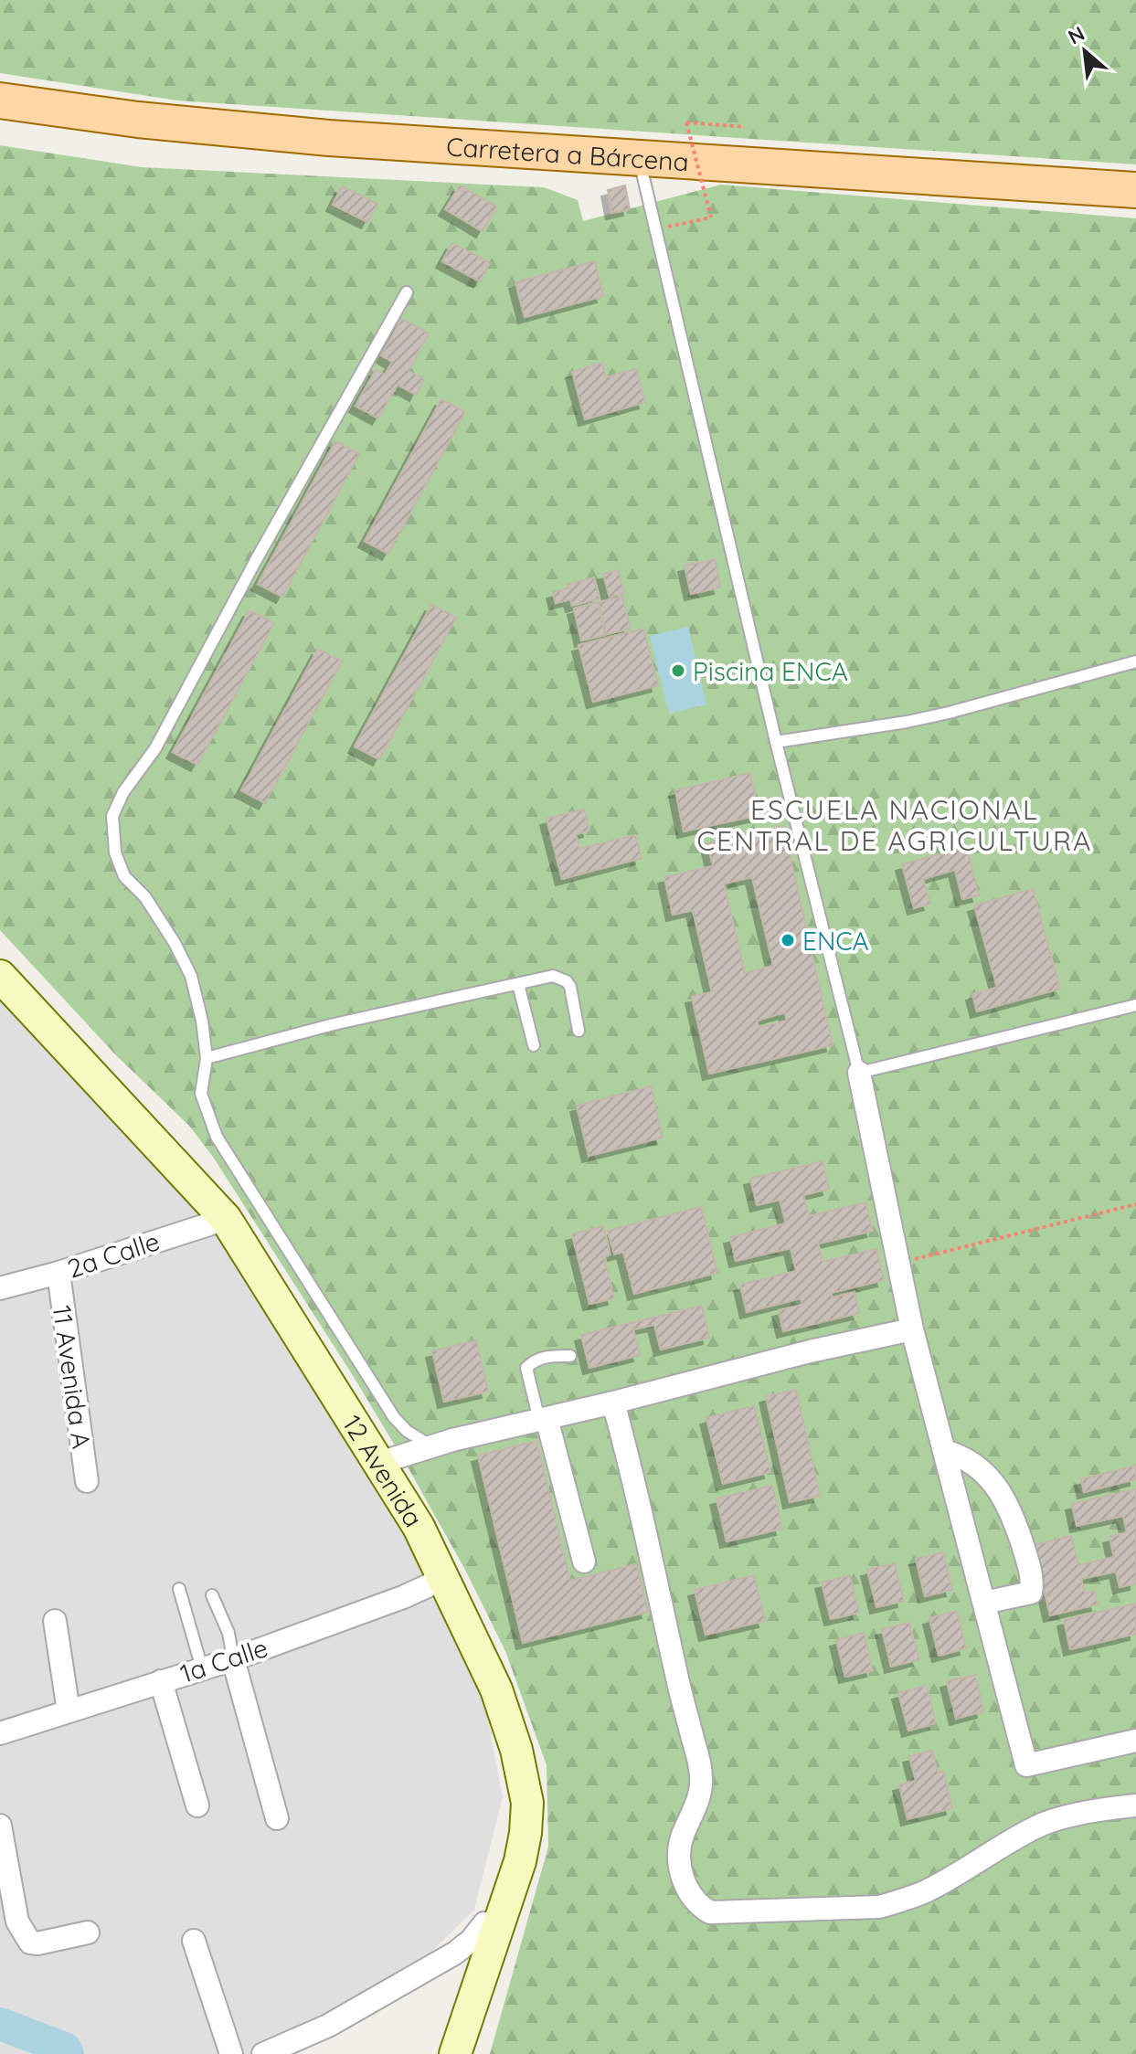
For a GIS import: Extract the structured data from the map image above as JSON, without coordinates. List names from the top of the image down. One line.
{"streets":{"main road":["Carretera a Bárcena","12 Avenida"],"street":["2a Calle","11 Avenida A","1a Calle"]},"crossings":[["2a Calle","11 Avenida A"],["2a Calle","12 Avenida"],["12 Avenida","1a Calle"]],"districts":["ESCUELA NACIONAL CENTRAL DE AGRICULTURA"],"places":["Piscina ENCA","ENCA"],"north":"top left"}
